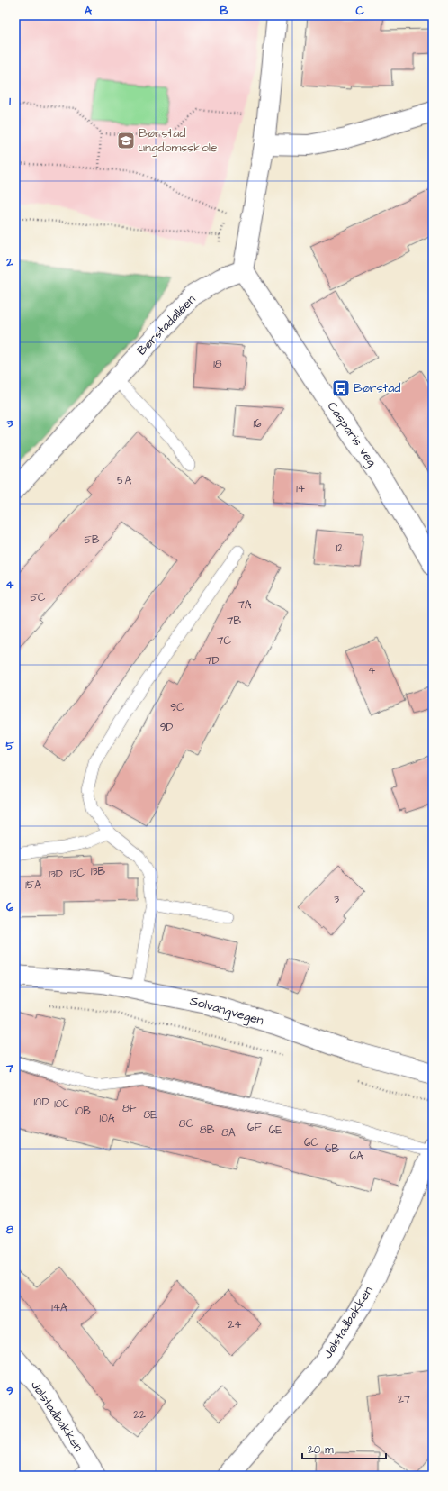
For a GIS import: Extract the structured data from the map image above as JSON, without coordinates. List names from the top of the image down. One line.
{"streets":{"street":["Børstadalléen","Casparis veg","Solvangvegen","Jølstadbakken"]},"crossings":[["Børstadalléen","Casparis veg"]],"places":{"school or university":["Børstad ungdomsskole"],"bus stop":["Børstad"]},"house_numbers":["18","16","5A","14","5B","12","5C","7A","7B","7C","7D","4","9C","9D","13B","13C","13D","15A","3","10D","10C","8F","10B","8E","10A","8C","6F","8B","6E","8A","6C","6B","6A","14A","24","27","22"],"scale_bar":"20 m","grid":{"columns":["A","B","C"],"rows":["1","2","3","4","5","6","7","8","9"]}}
